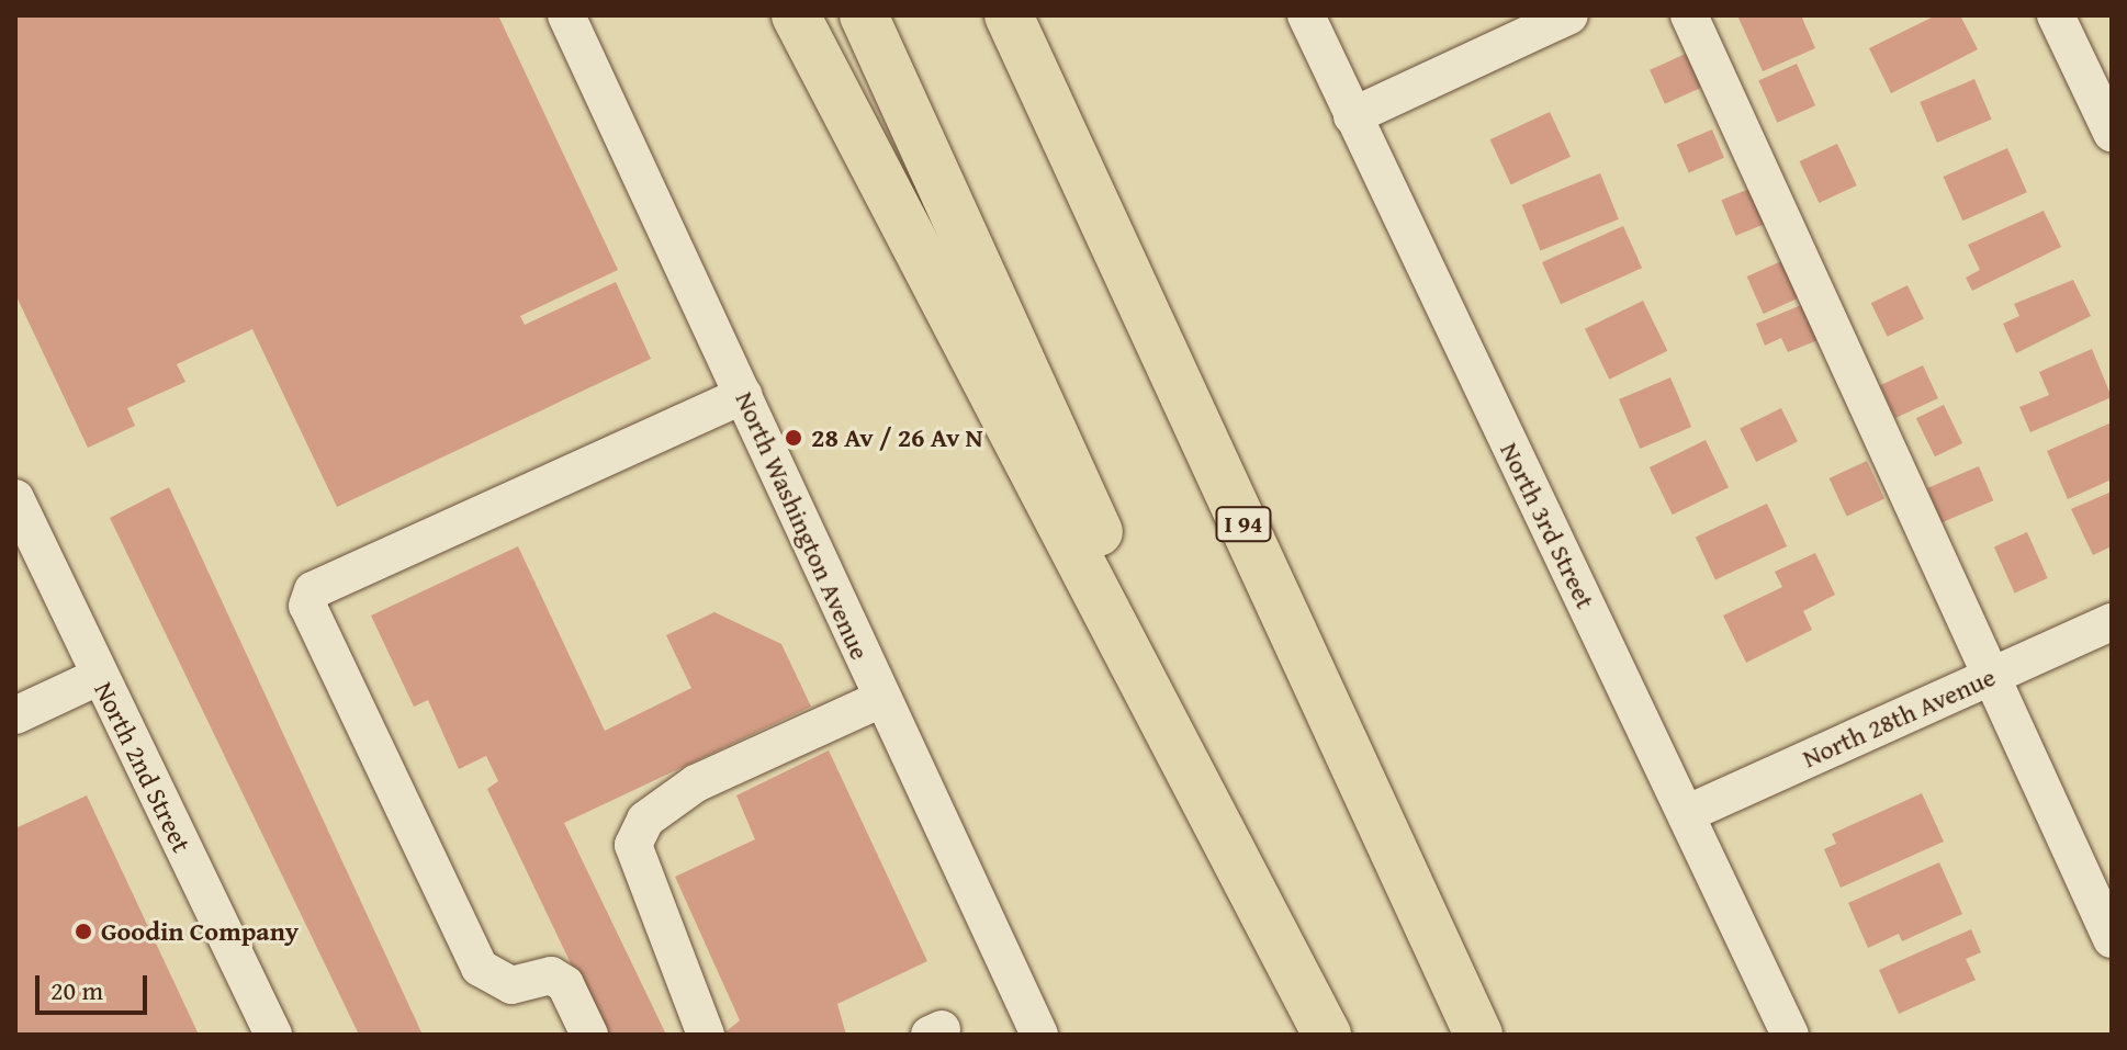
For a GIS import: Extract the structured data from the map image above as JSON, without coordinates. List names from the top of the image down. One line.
{"streets":{"highway":["I 94"],"street":["North Washington Avenue","North 3rd Street","North 28th Avenue","North 2nd Street"]},"crossings":[["North 3rd Street","North 28th Avenue"]],"places":["28 Av / 26 Av N","Goodin Company"],"scale_bar":"20 m"}
